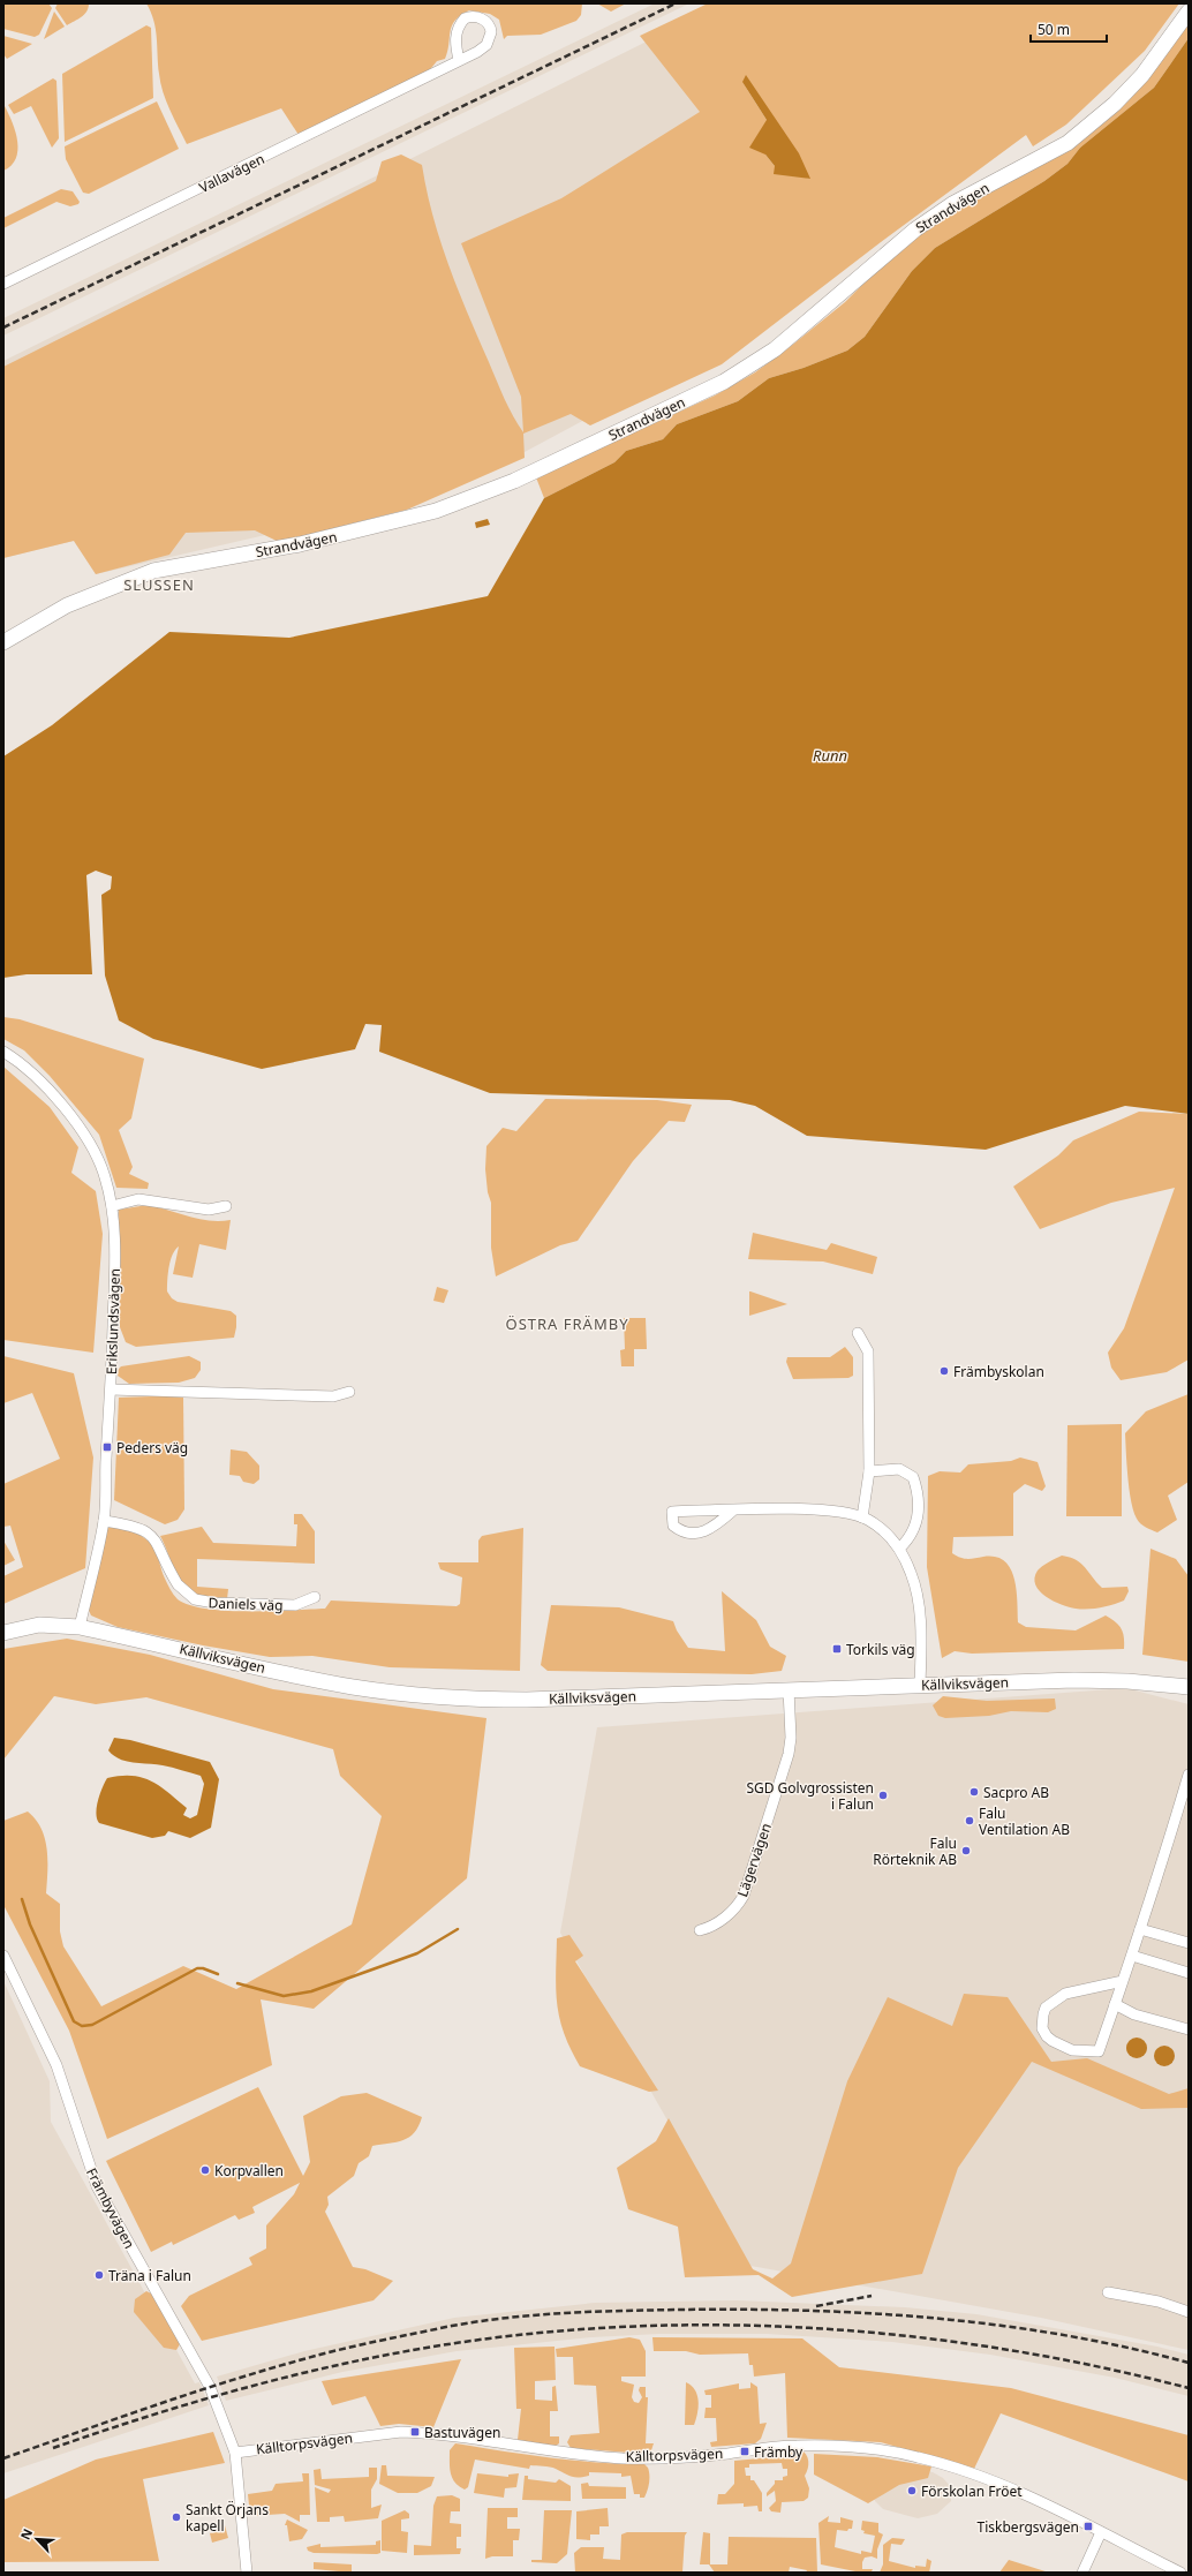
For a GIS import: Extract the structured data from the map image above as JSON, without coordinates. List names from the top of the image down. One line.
{"streets":{"street":["Vallavägen","Strandvägen","Erikslundsvägen","Daniels väg","Källviksvägen","Lägervägen","Främbyvägen","Källtorpsvägen"]},"crossings":[["Erikslundsvägen","Daniels väg"],["Erikslundsvägen","Källviksvägen"],["Källviksvägen","Lägervägen"],["Främbyvägen","Källtorpsvägen"]],"districts":["SLUSSEN","ÖSTRA FRÄMBY"],"water":["Runn"],"places":{"other":["Främbyskolan","Sacpro AB","SGD Golvgrossisten i Falun","Falu Ventilation AB","Falu Rörteknik AB","Korpvallen","Träna i Falun","Förskolan Fröet","Sankt Örjans kapell"],"transit":["Peders väg","Torkils väg","Bastuvägen","Främby","Tiskbergsvägen"]},"scale_bar":"50 m","north":"top left"}
